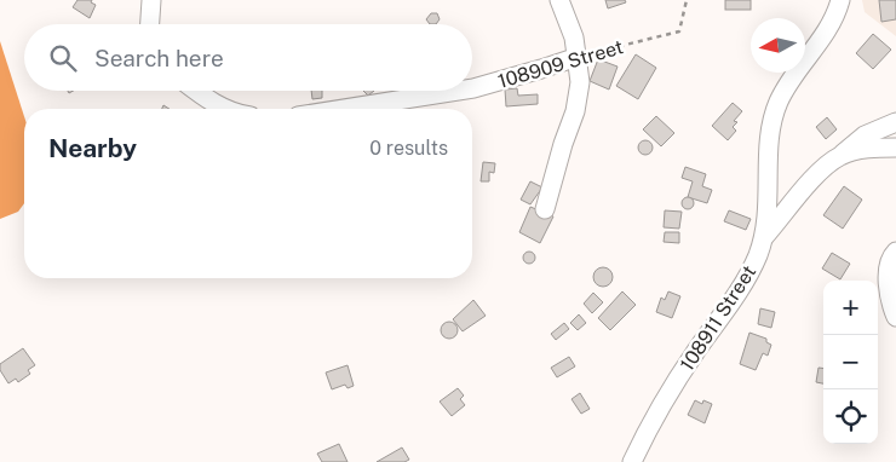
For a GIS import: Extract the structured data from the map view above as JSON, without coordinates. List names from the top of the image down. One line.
{"streets":{"street":["108909 Street","108911 Street"]},"north":"left","page":{"search":"Search here","heading":["Nearby","0 results"],"map_buttons":["+","−"]}}
